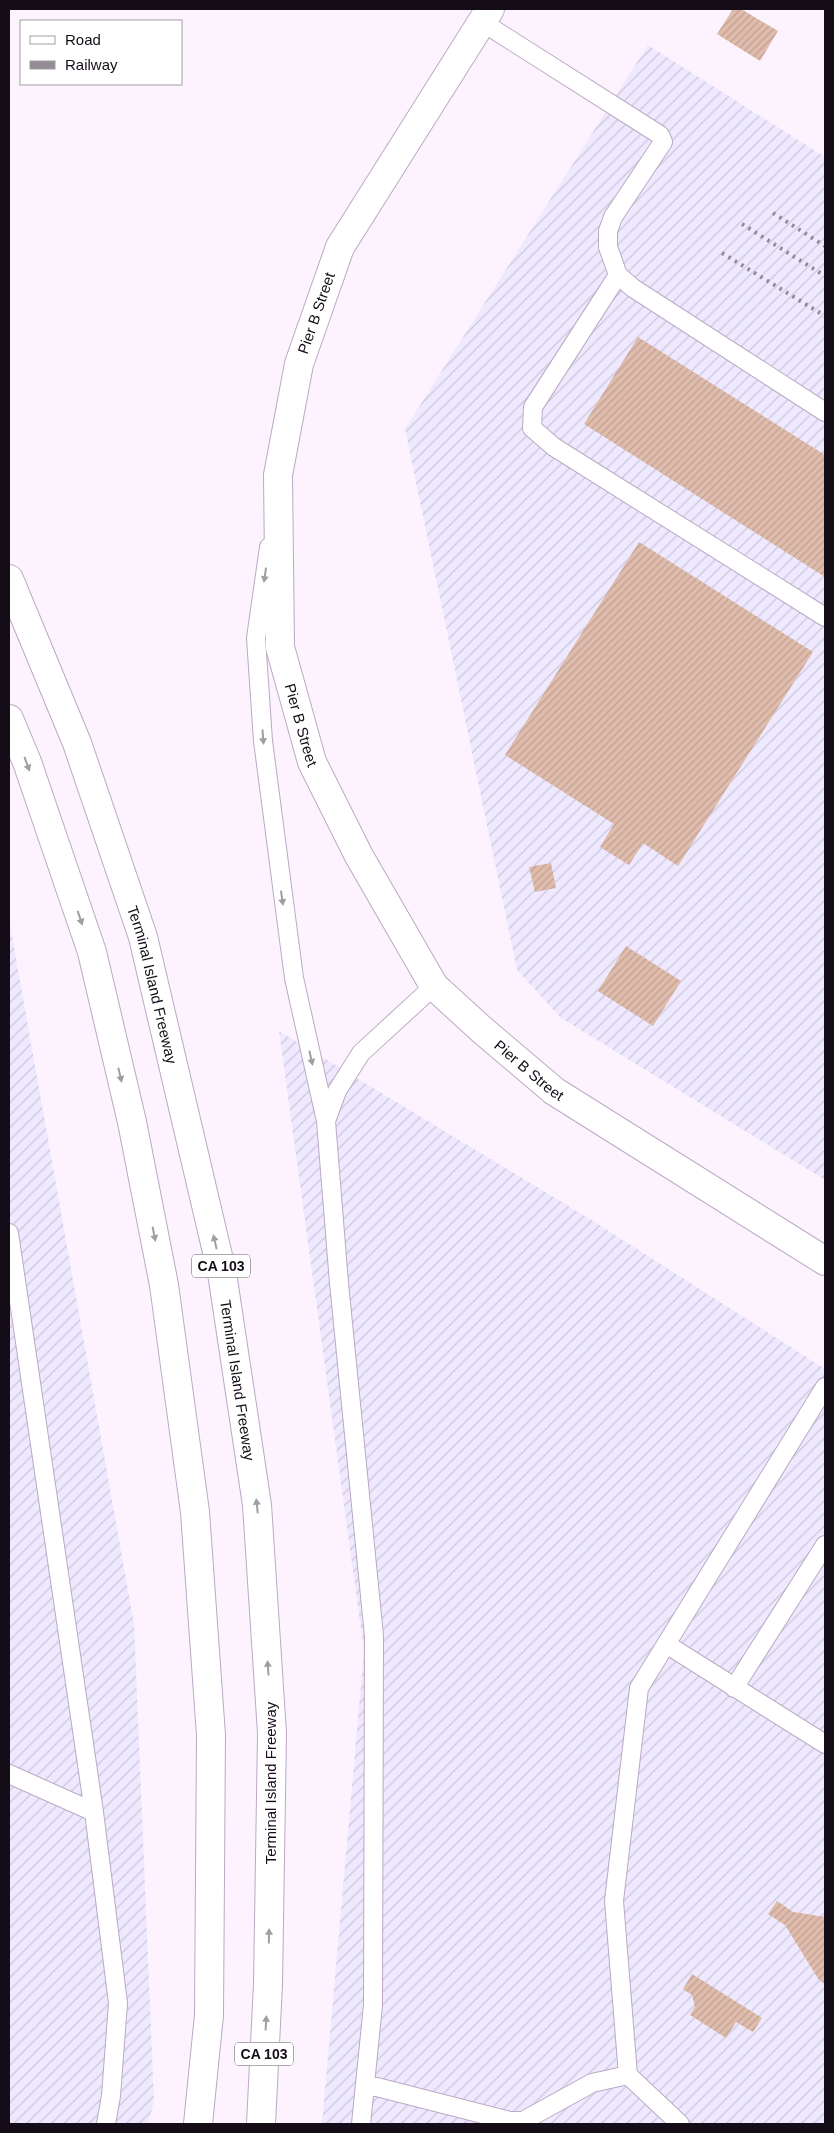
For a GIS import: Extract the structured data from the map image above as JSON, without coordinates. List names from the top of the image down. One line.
{"streets":{"main road":["Pier B Street","Terminal Island Freeway","CA 103"]},"legend":["Road","Railway"]}
